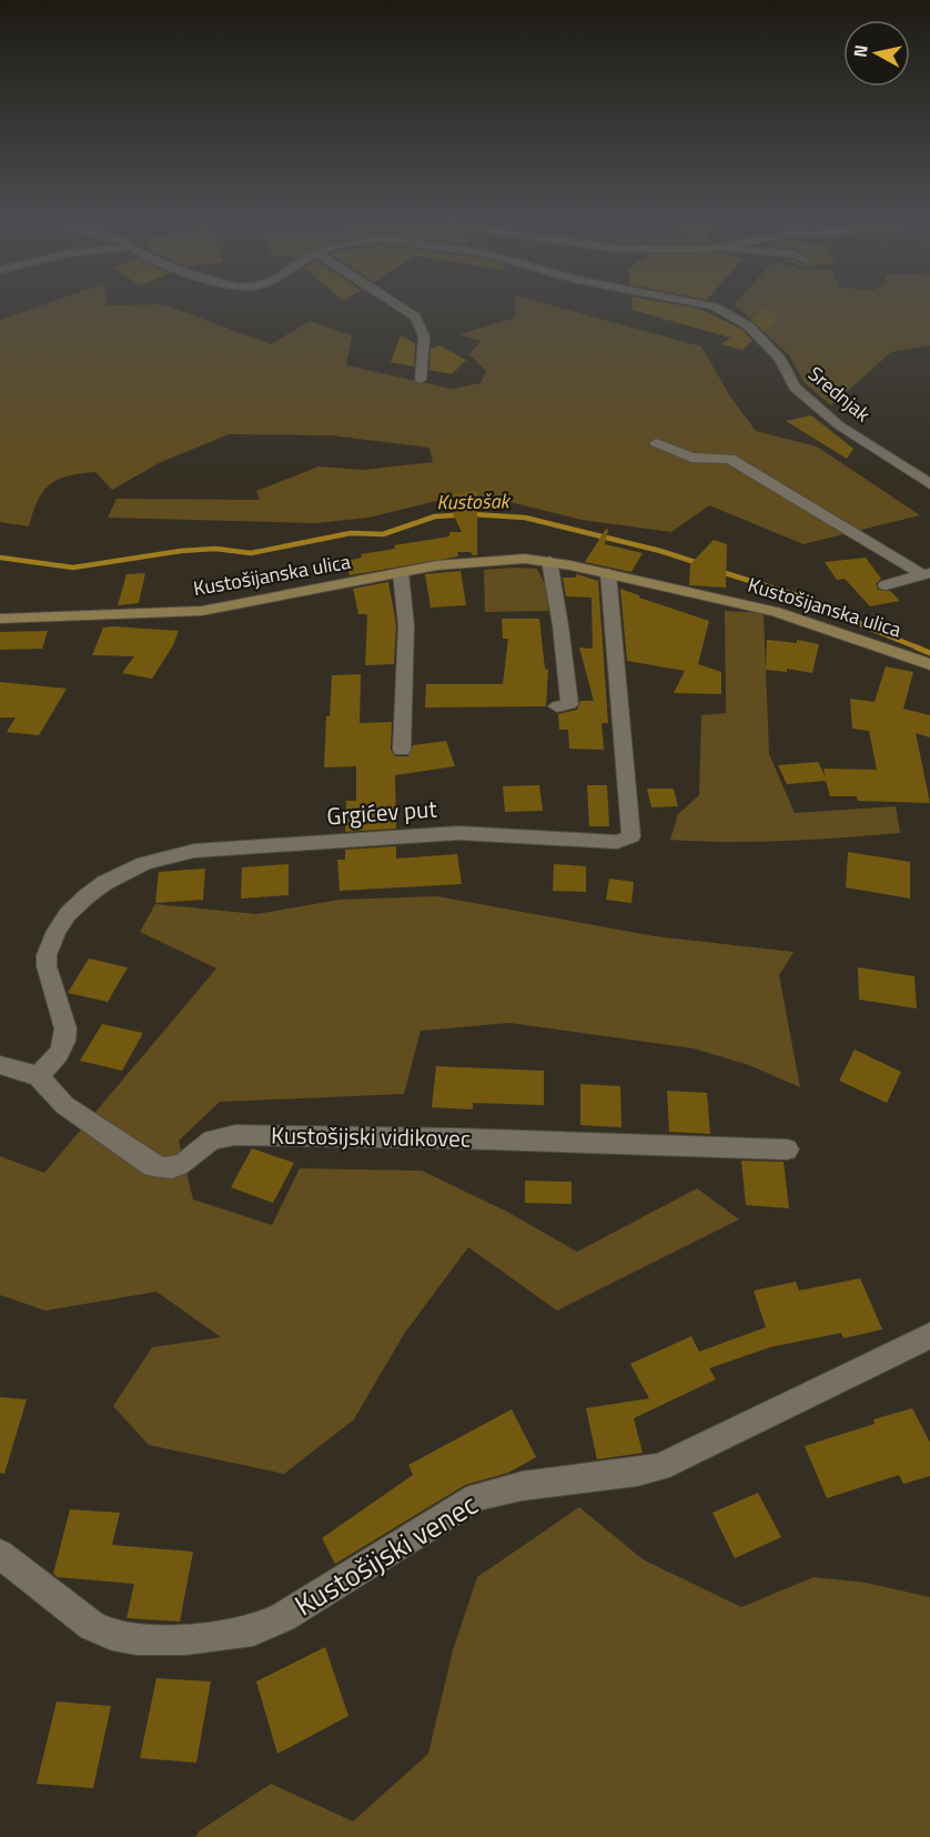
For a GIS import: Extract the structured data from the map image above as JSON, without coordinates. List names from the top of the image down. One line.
{"streets":{"street":["Srednjak","Kustošijanska ulica","Grgićev put","Kustošijski vidikovec","Kustošijski venec"]},"crossings":[["Kustošijanska ulica","Grgićev put"],["Grgićev put","Kustošijski vidikovec"]],"water":["Kustošak"],"north":"left"}
